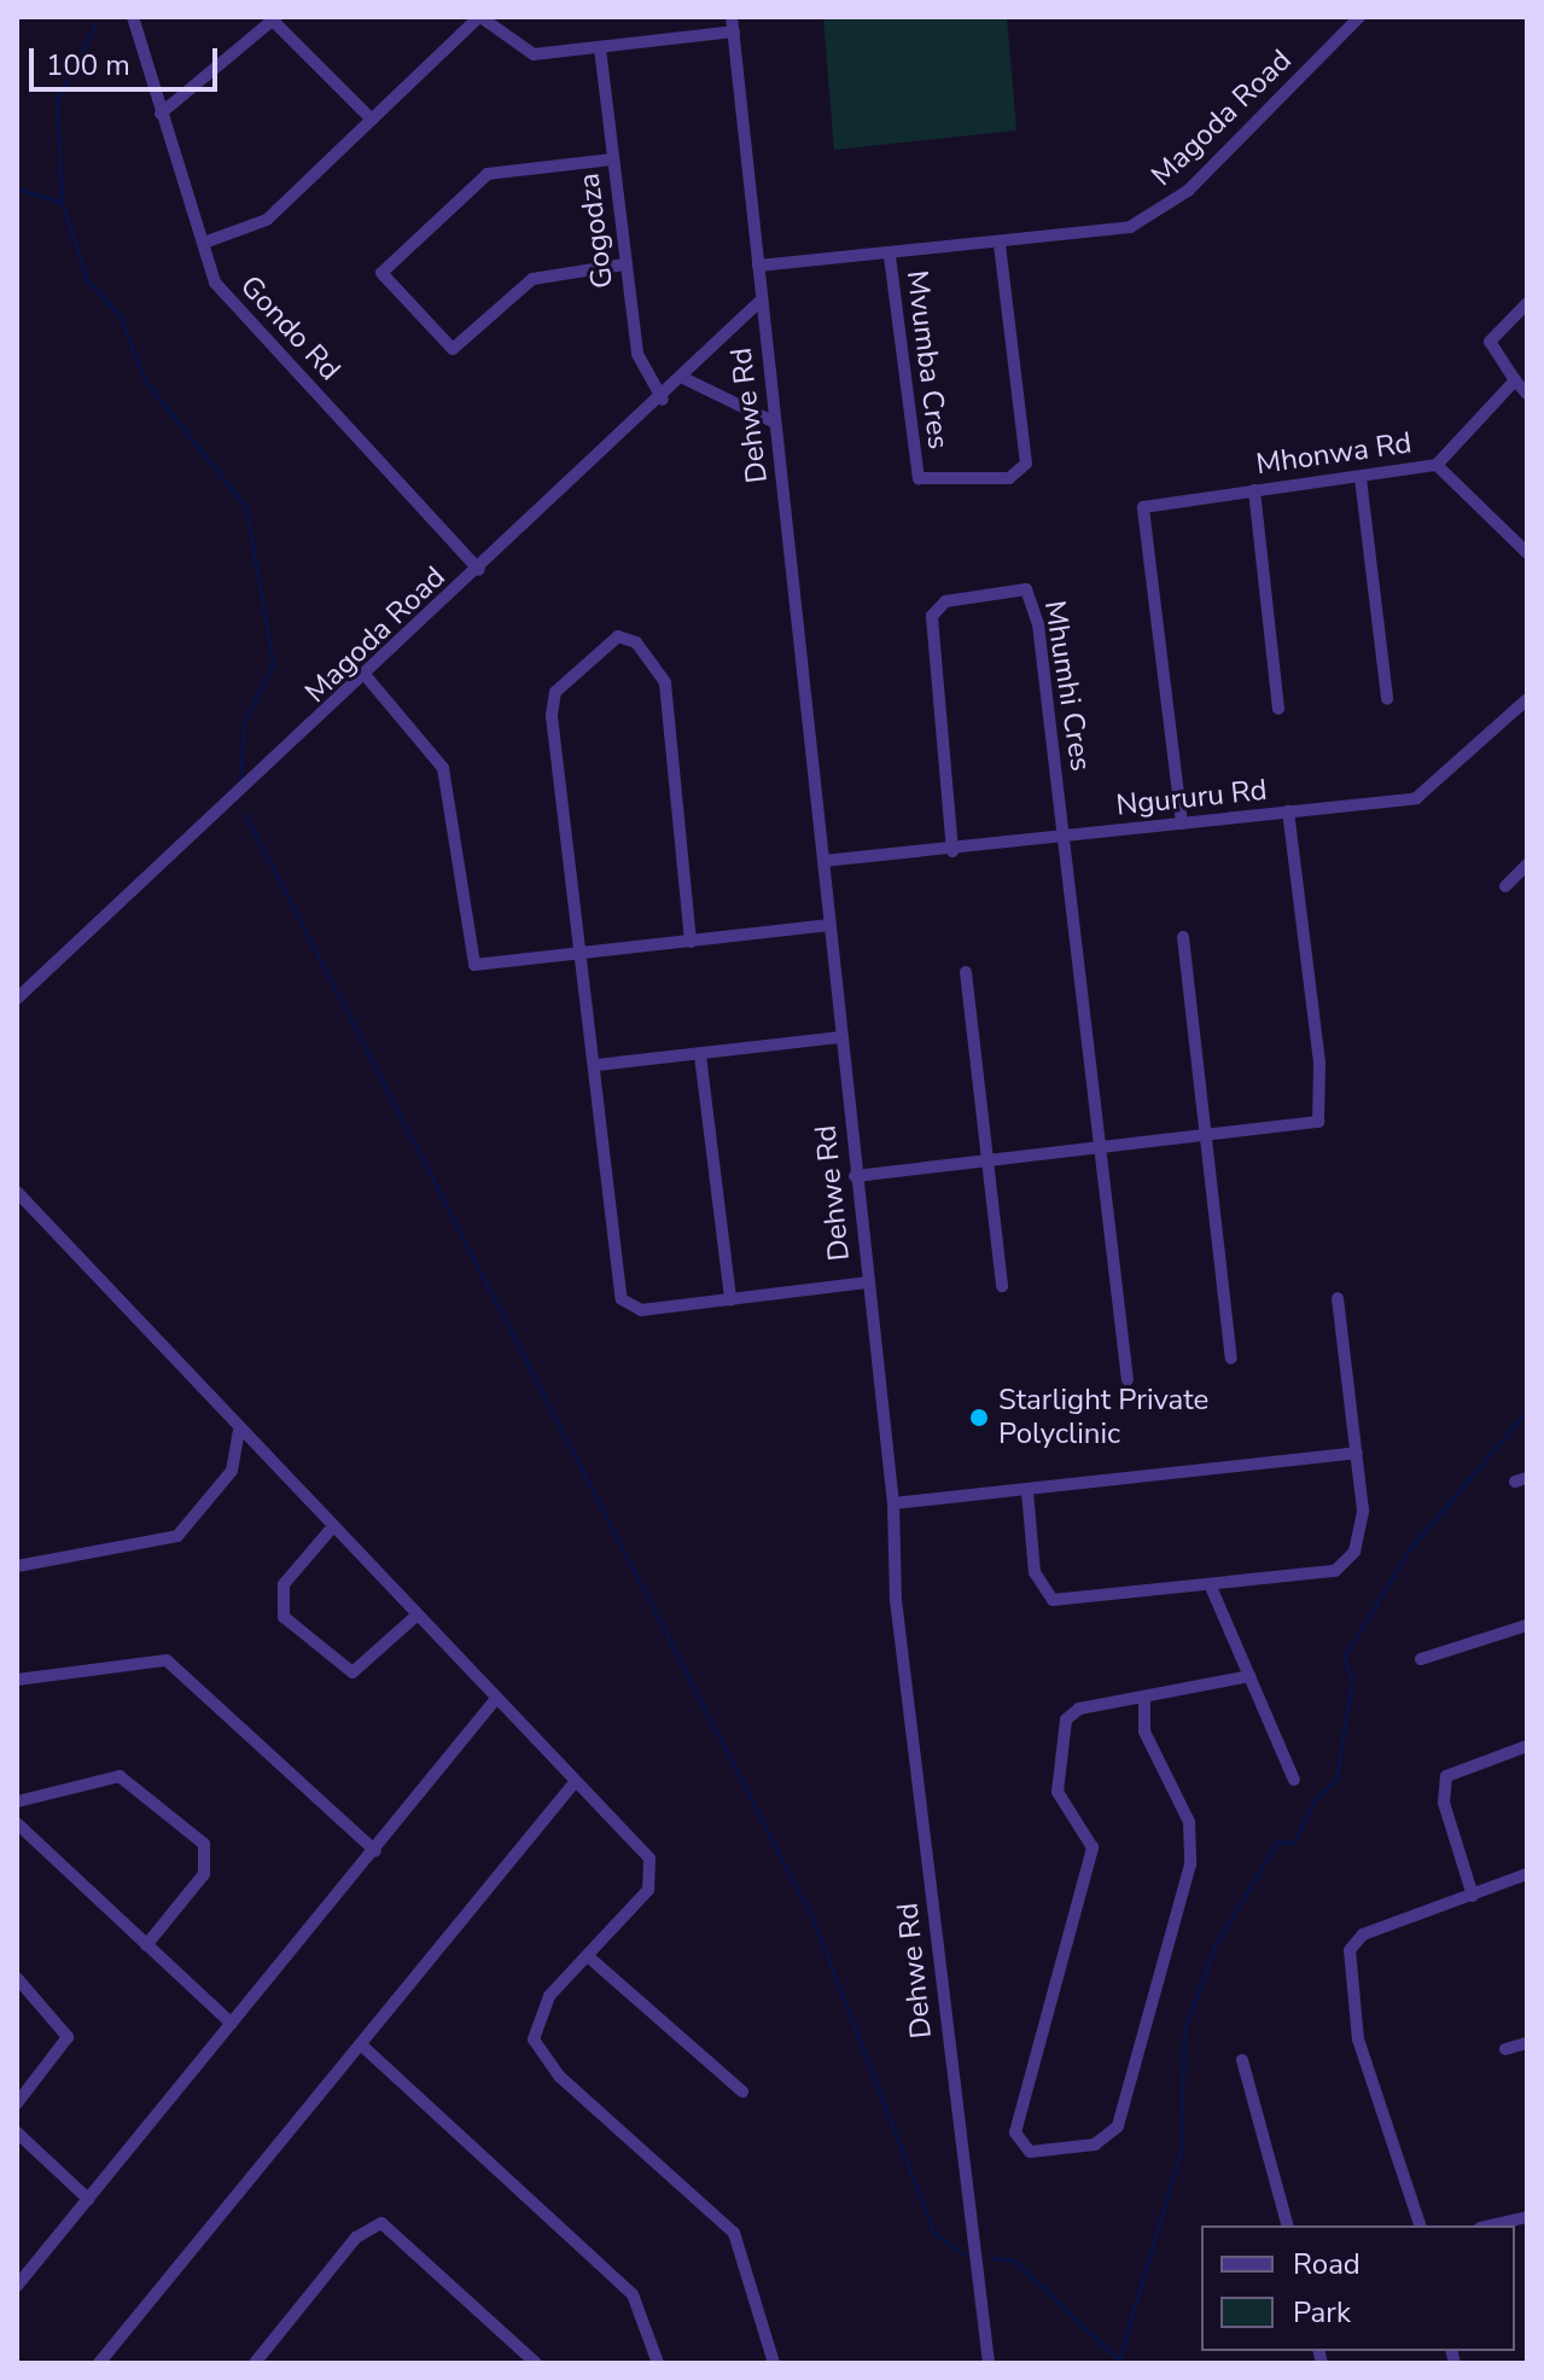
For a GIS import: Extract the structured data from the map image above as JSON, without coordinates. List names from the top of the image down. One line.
{"streets":{"street":["Magoda Road","Gogodza","Gondo Rd","Mvumba Cres","Dehwe Rd","Mhonwa Rd","Mhumhi Cres","Ngururu Rd"]},"crossings":[["Magoda Road","Gogodza"],["Magoda Road","Gondo Rd"],["Magoda Road","Mvumba Cres"],["Magoda Road","Dehwe Rd"],["Dehwe Rd","Ngururu Rd"],["Mhonwa Rd","Ngururu Rd"],["Mhumhi Cres","Ngururu Rd"]],"places":["Starlight Private Polyclinic"],"legend":["Road","Park"],"scale_bar":"100 m"}
